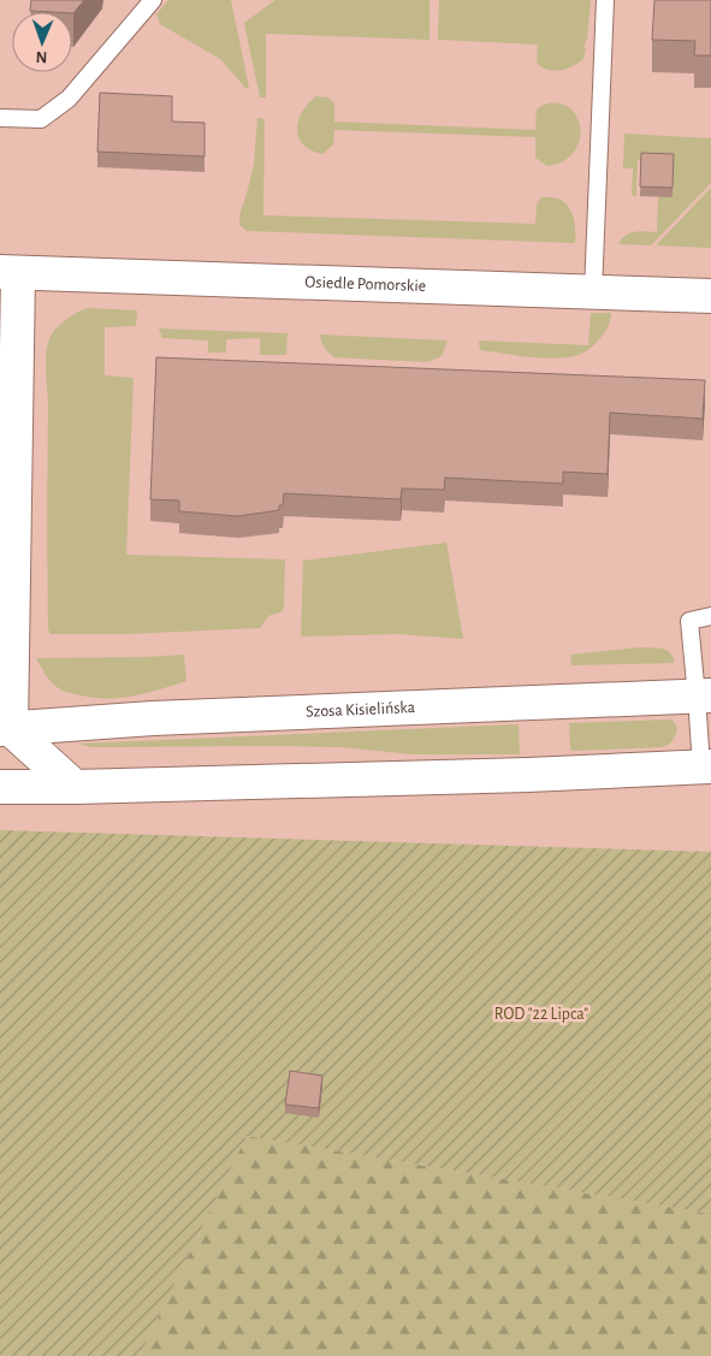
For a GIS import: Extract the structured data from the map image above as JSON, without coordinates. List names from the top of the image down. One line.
{"streets":{"street":["Osiedle Pomorskie","Szosa Kisielińska"]},"crossings":[["Osiedle Pomorskie","Szosa Kisielińska"]],"parks":["ROD \"22 Lipca\""],"north":"bottom"}
